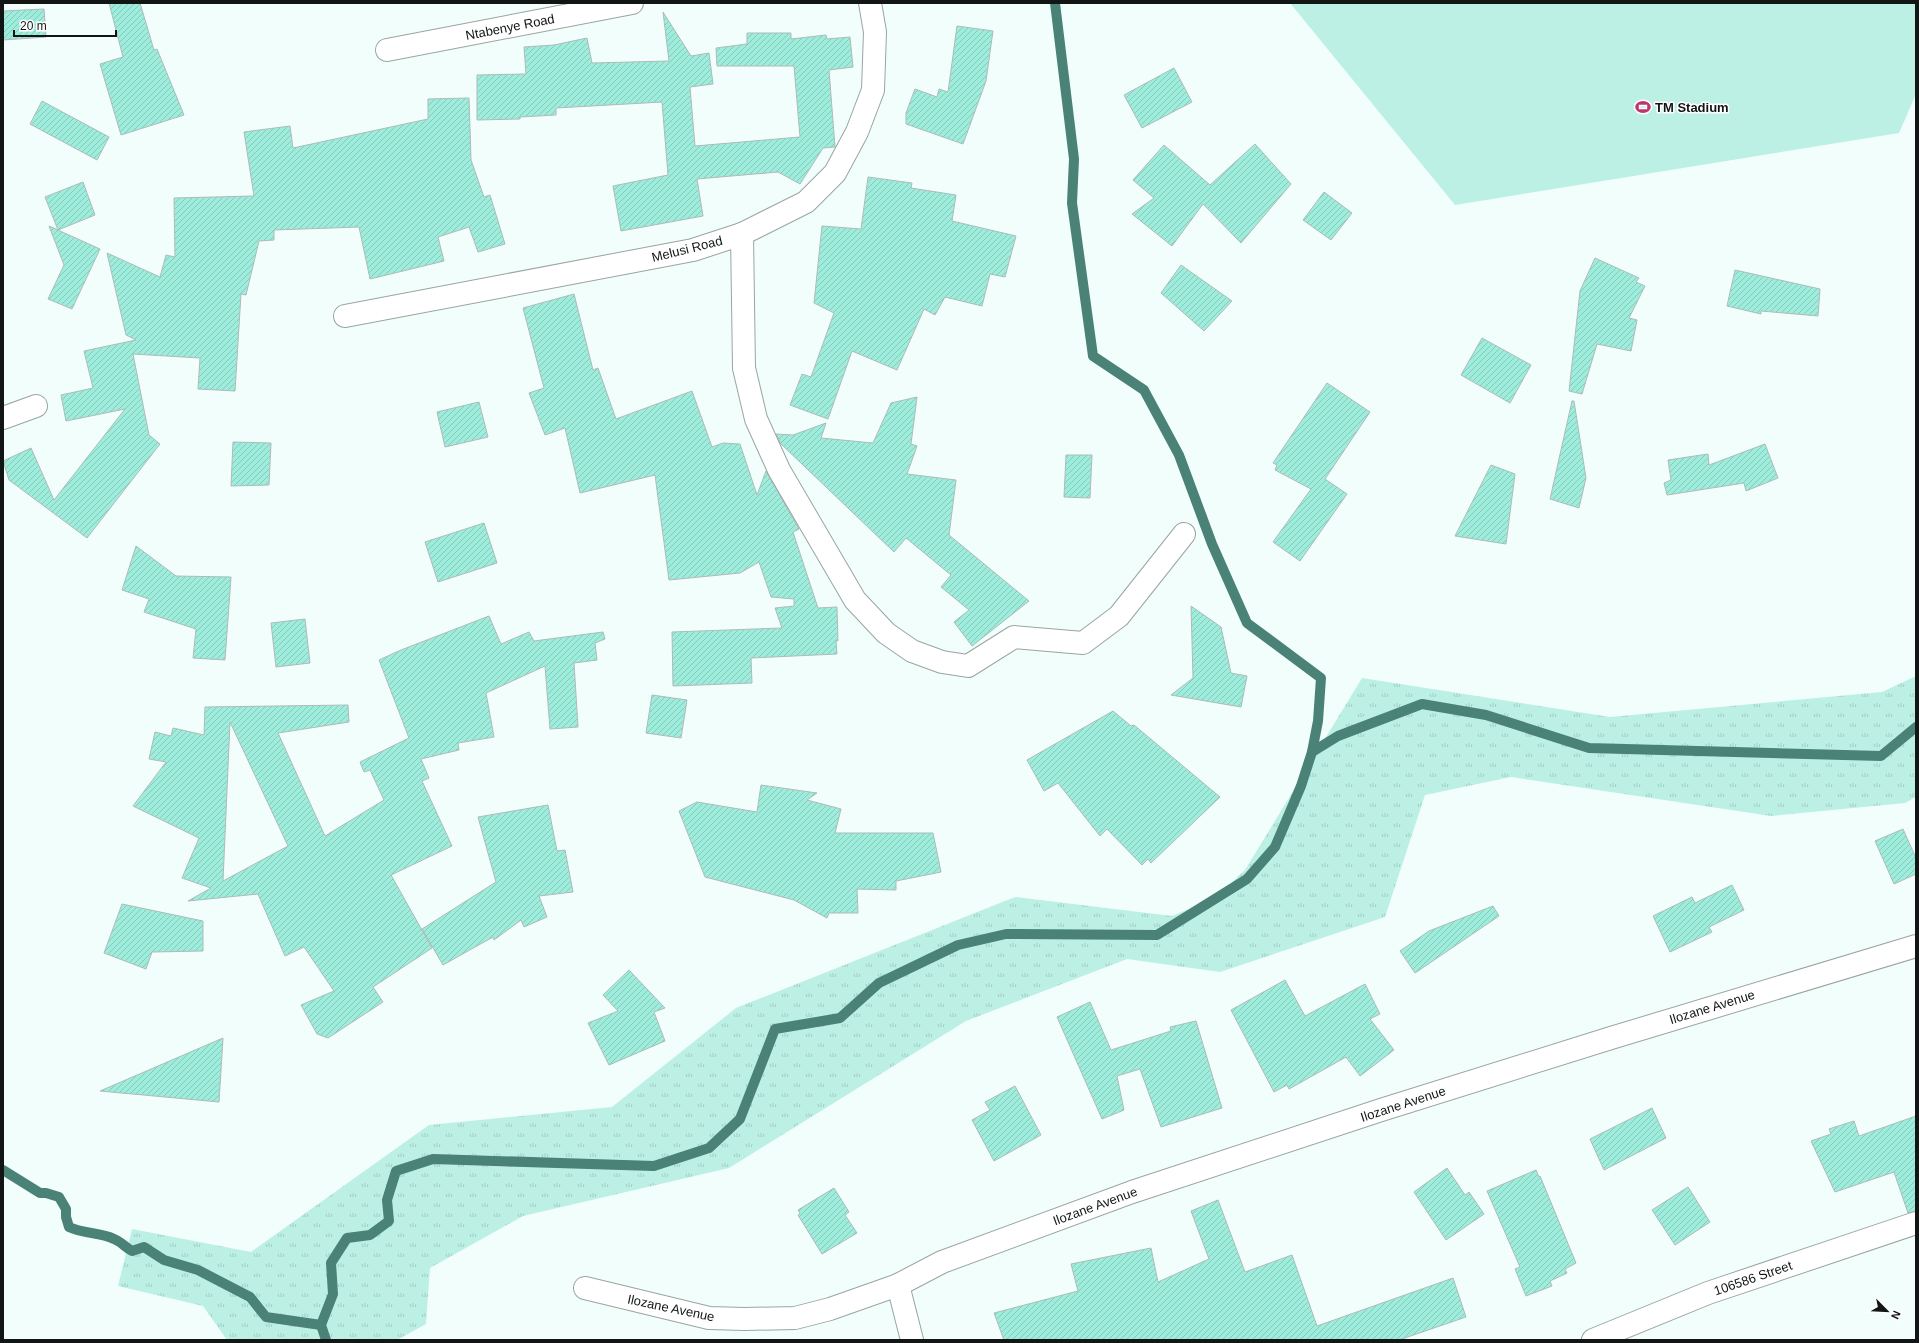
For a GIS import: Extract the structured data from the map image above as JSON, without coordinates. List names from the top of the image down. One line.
{"streets":{"street":["Ntabenye Road","Melusi Road","Ilozane Avenue","106586 Street"]},"places":{"sports":["TM Stadium"]},"scale_bar":"20 m","north":"bottom right"}
